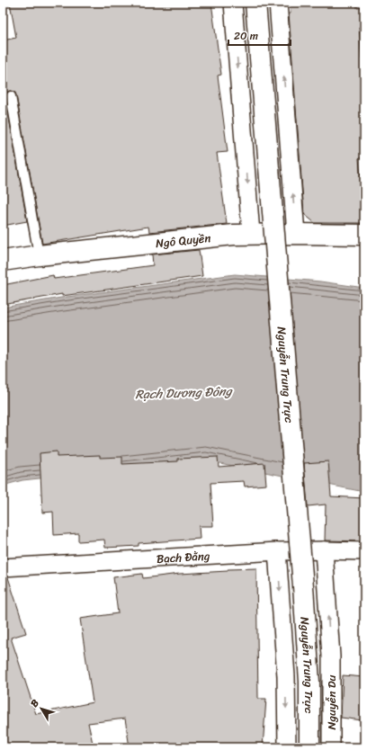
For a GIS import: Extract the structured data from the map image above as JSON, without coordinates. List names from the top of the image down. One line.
{"streets":{"main road":["Ngô Quyền","Nguyễn Trung Trực"],"street":["Bạch Đằng","Nguyễn Du"]},"crossings":[["Nguyễn Trung Trực","Bạch Đằng"],["Nguyễn Trung Trực","Nguyễn Du"]],"water":["Rạch Dương Đông"],"scale_bar":"20 m","north":"top left"}
